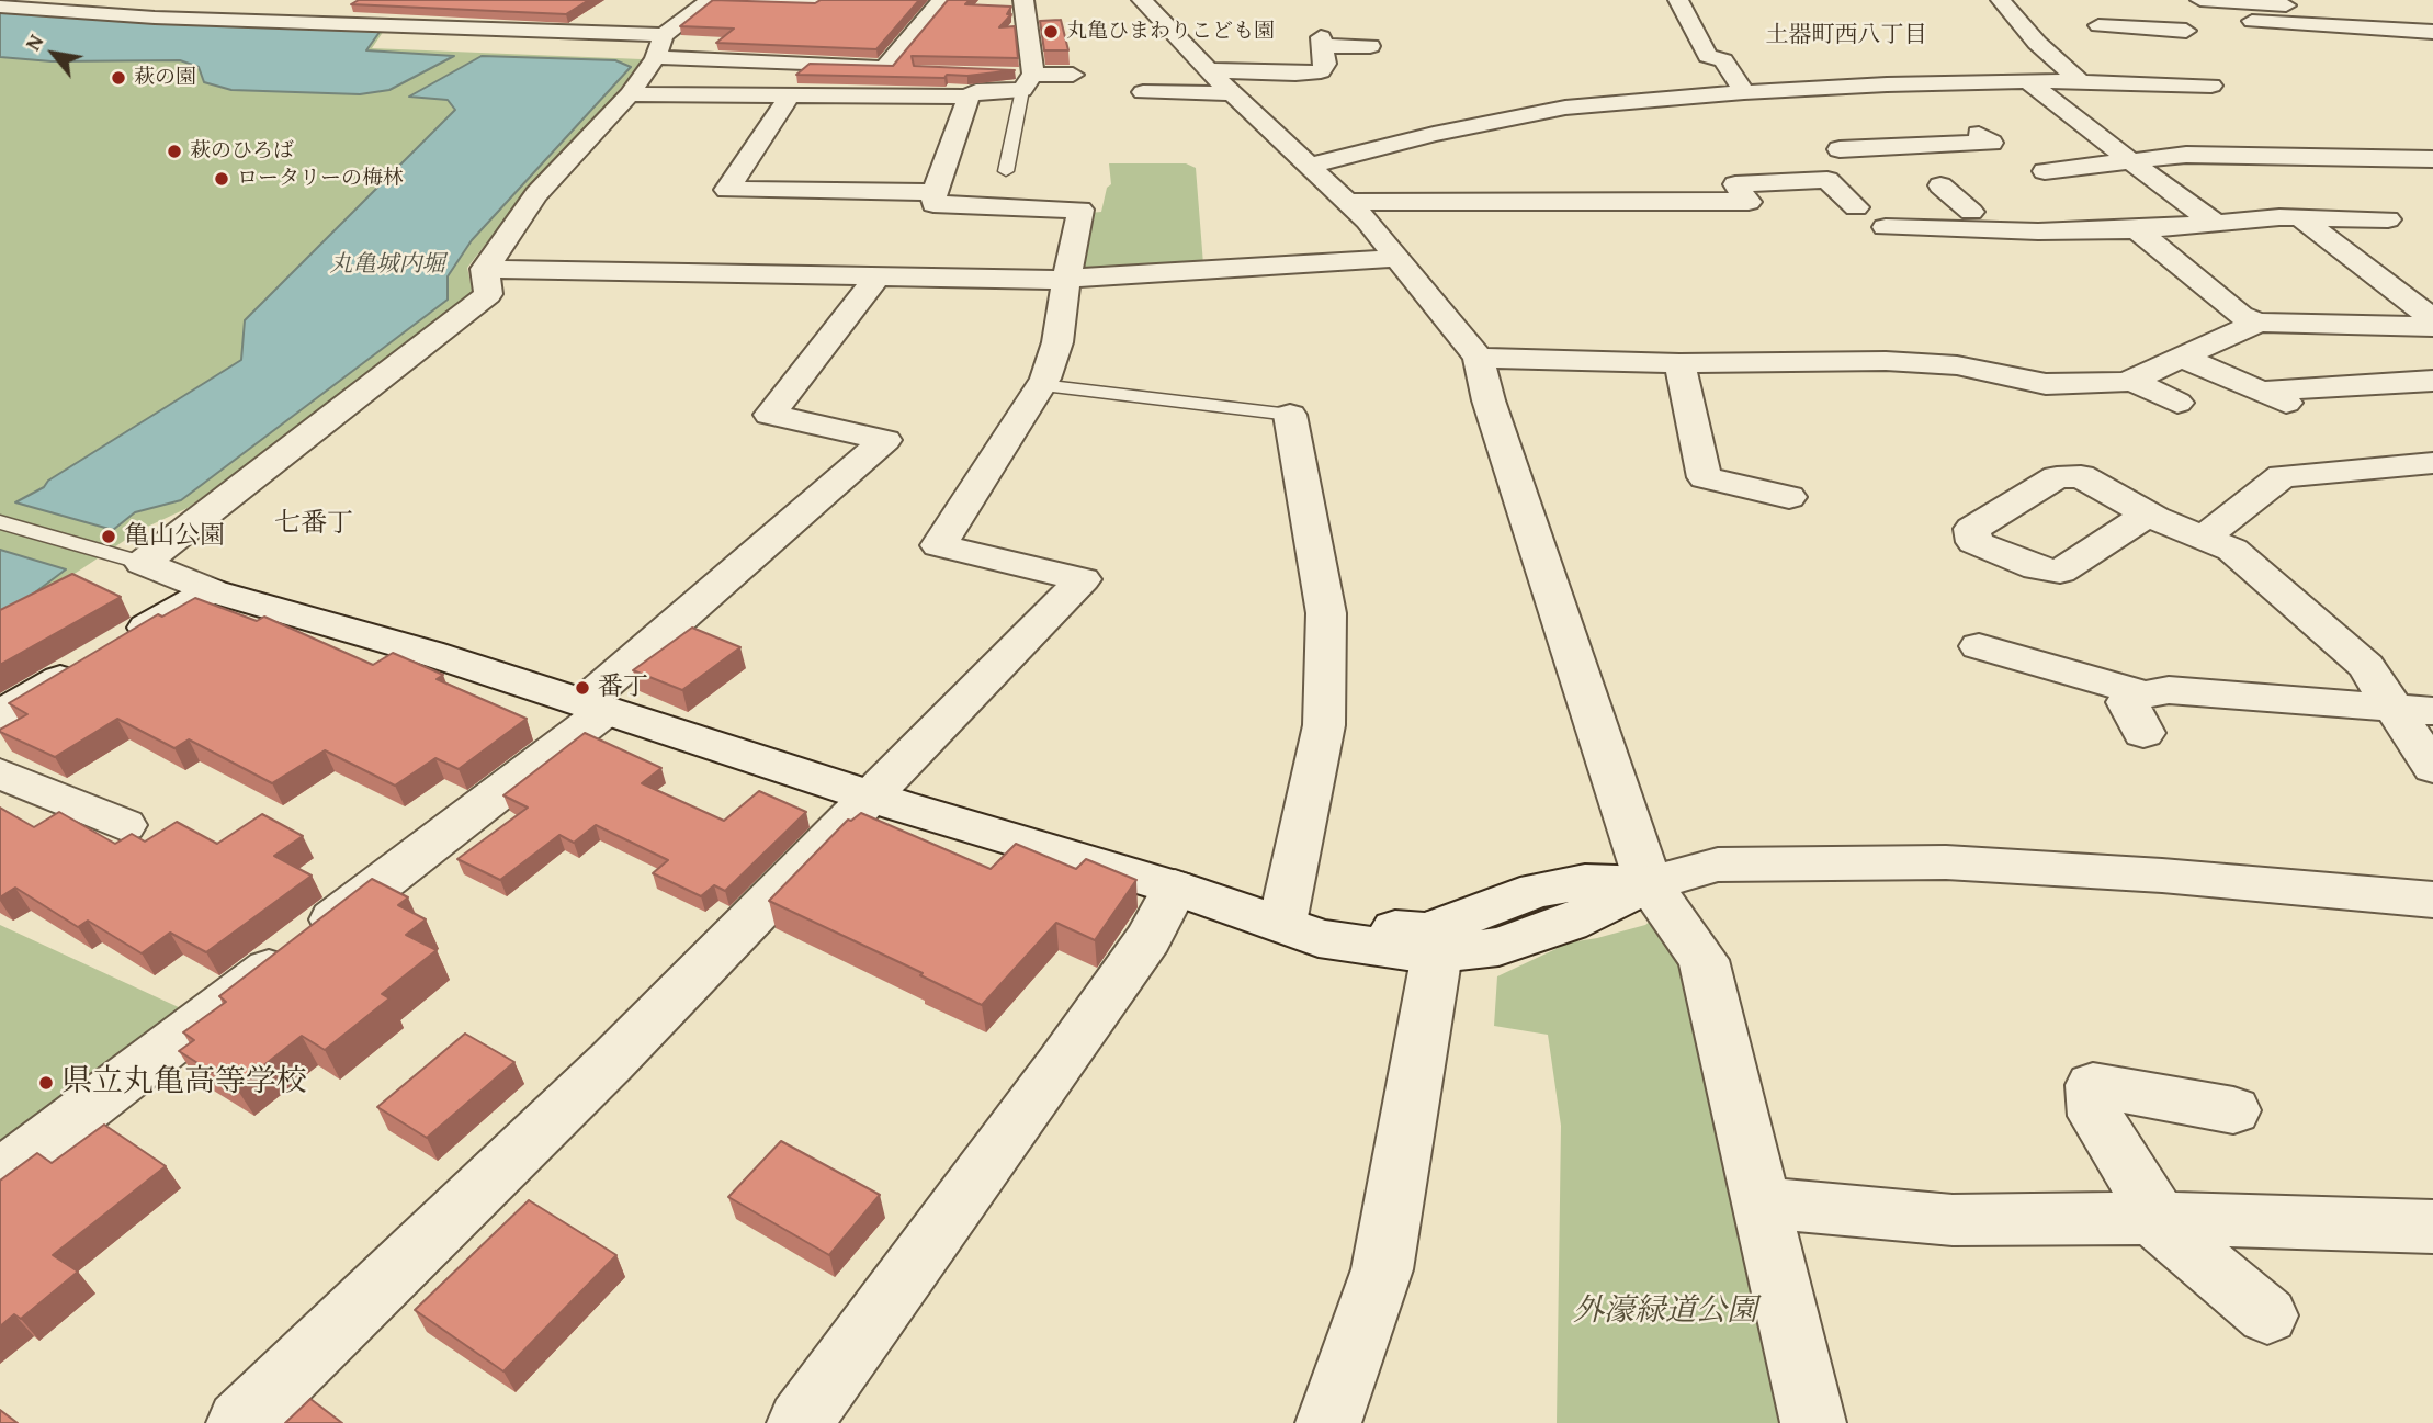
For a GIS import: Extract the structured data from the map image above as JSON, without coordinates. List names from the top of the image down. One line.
{"districts":["土器町西八丁目","七番丁"],"water":["丸亀城内堀"],"parks":["外濠緑道公園"],"places":["丸亀ひまわりこども園","萩の園","萩のひろば","ロータリーの梅林","亀山公園","番丁","県立丸亀高等学校"],"north":"top left"}
